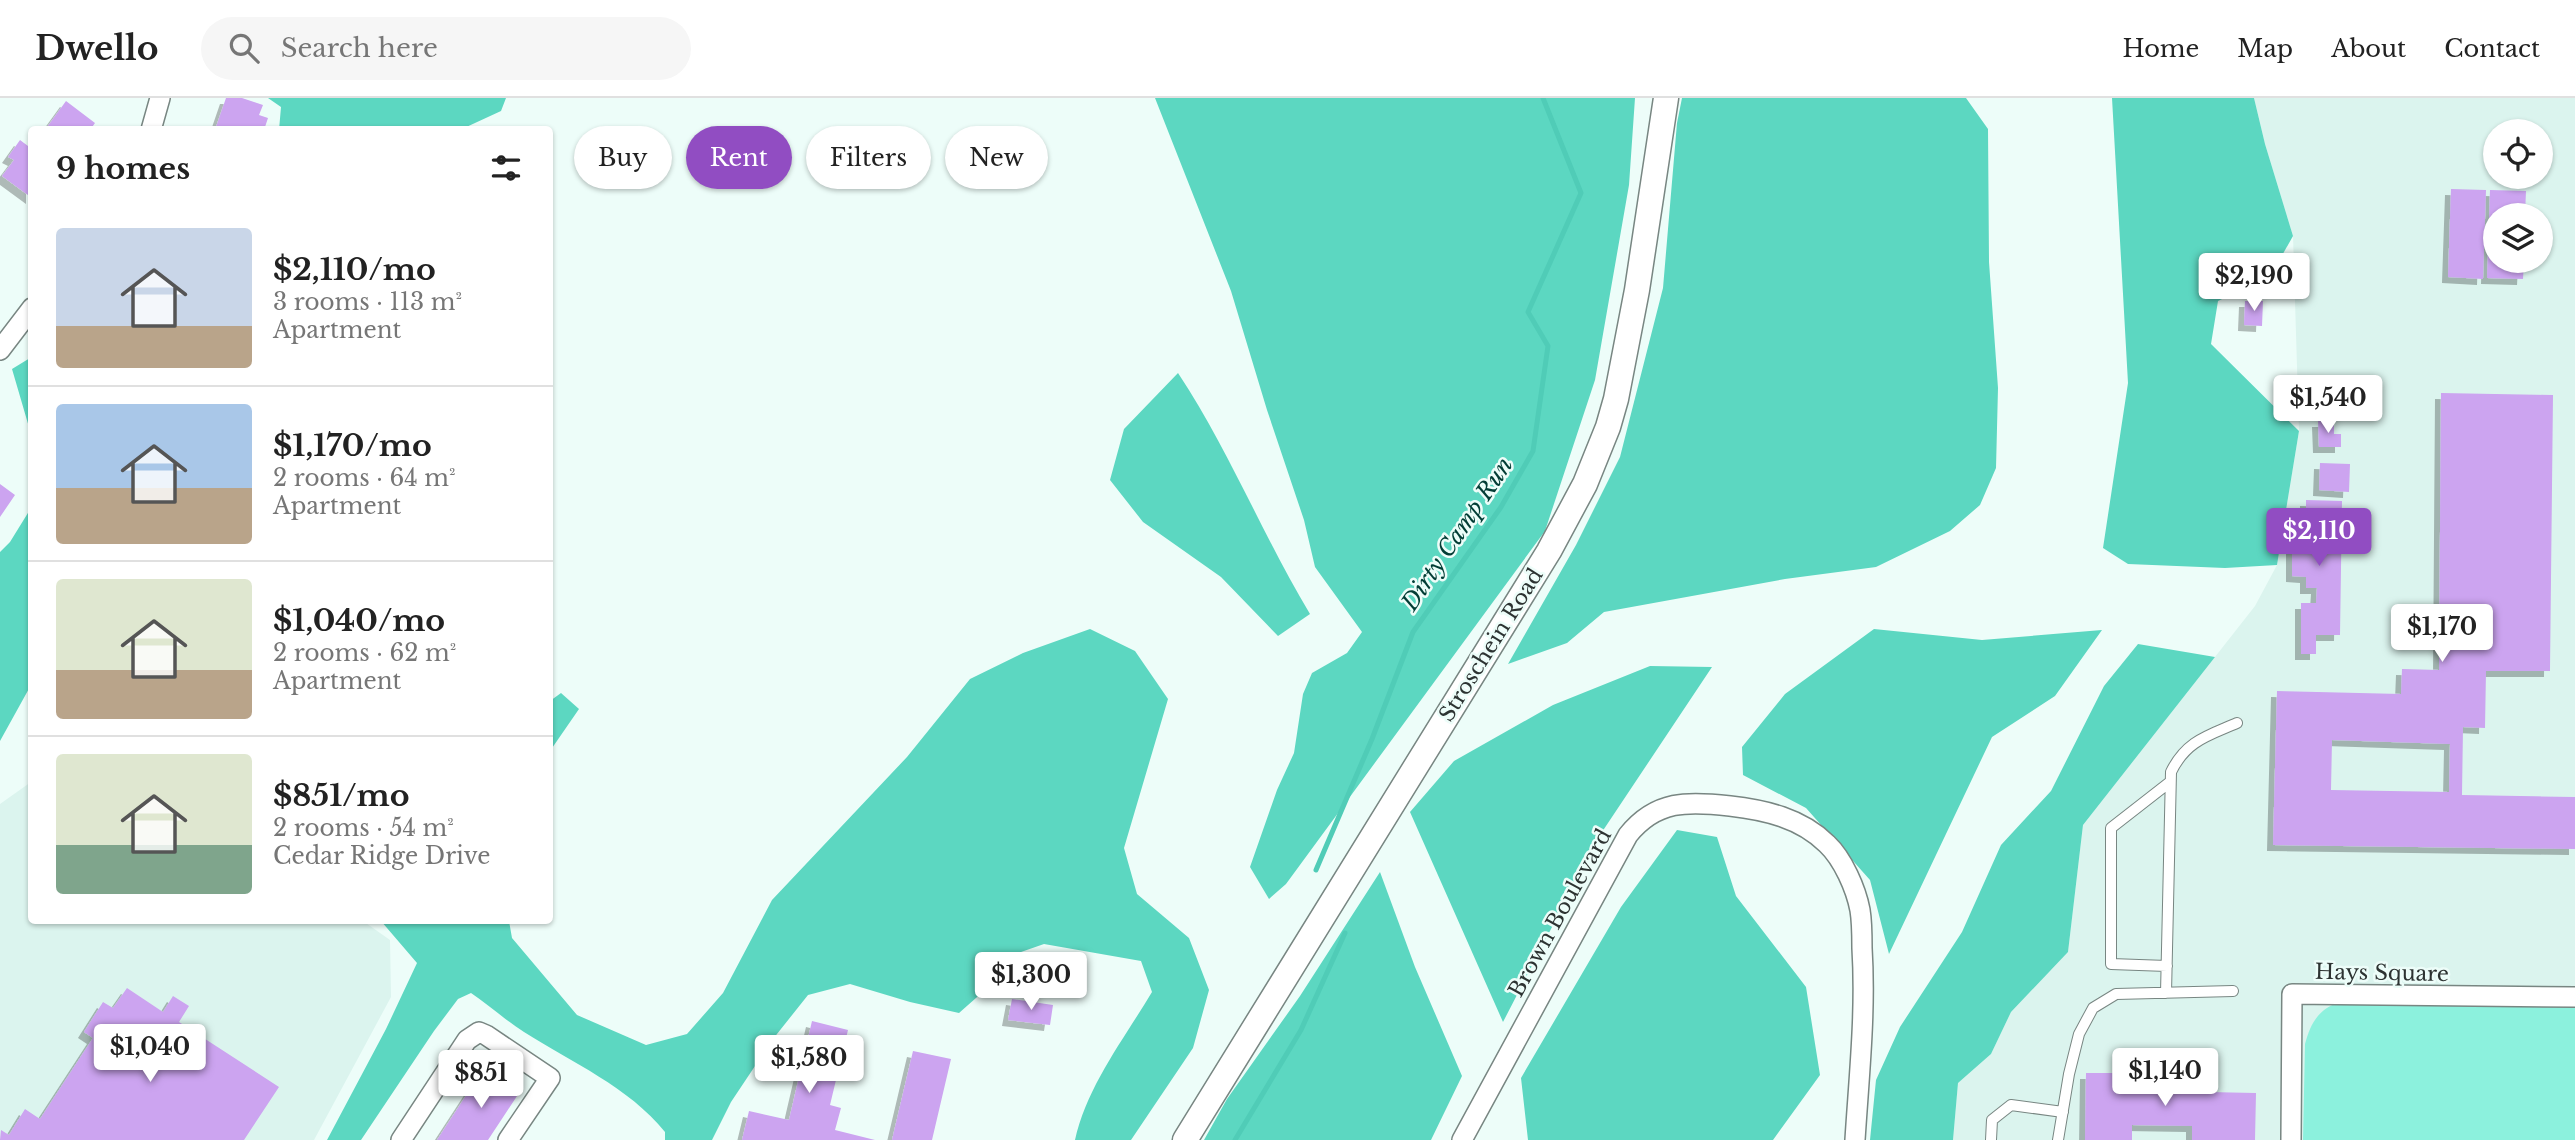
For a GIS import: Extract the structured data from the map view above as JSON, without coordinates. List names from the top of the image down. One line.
{"streets":{"street":["Stroschein Road","Brown Boulevard","Hays Square"]},"water":["Dirty Camp Run"],"page":{"header":"Dwello","search":"Search here","nav":["Home","Map","About","Contact"],"chip":["Buy","Rent","Filters","New"],"heading":"9 homes","list":[{"name":"$2,110/mo","note":"3 rooms · 113 m² · Apartment"},{"name":"$1,170/mo","note":"2 rooms · 64 m² · Apartment"},{"name":"$1,040/mo","note":"2 rooms · 62 m² · Apartment"},{"name":"$851/mo","note":"2 rooms · 54 m² · Cedar Ridge Drive"}],"price":["$2,190","$1,540","$2,110","$1,170","$1,300","$1,040","$1,580","$1,140","$851"]}}
